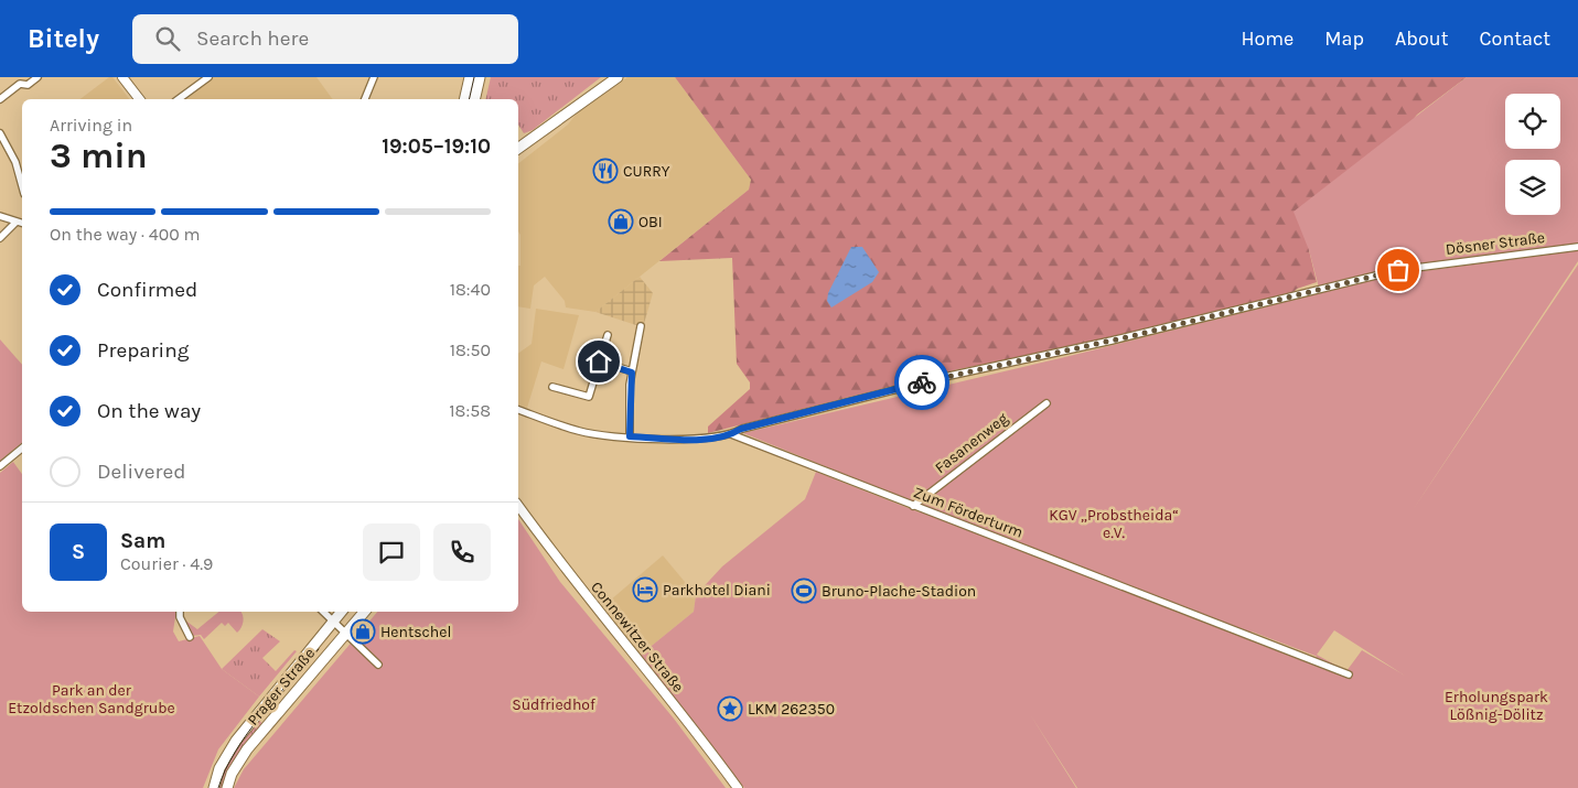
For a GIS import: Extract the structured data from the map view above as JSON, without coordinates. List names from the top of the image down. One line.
{"streets":{"main road":["Prager Straße"],"street":["Dösner Straße","Fasanenweg","Zum Förderturm","Connewitzer Straße"]},"crossings":[["Dösner Straße","Zum Förderturm"],["Fasanenweg","Zum Förderturm"]],"parks":["KGV „Probstheida“ e.V.","Park an der Etzoldschen Sandgrube","Erholungspark Lößnig-Dölitz","Südfriedhof"],"places":{"restaurant":["CURRY"],"shop":["OBI","Hentschel"],"hotel":["Parkhotel Diani"],"sports":["Bruno-Plache-Stadion"],"place":["LKM 262350"]},"page":{"header":"Bitely","search":"Search here","nav":["Home","Map","About","Contact"],"heading":["3 min","Arriving in","19:05–19:10"],"panel":["Sam","Courier · 4.9"],"bar":"On the way · 400 m","list":[["Confirmed","18:40"],["Preparing","18:50"],["On the way","18:58"],"Delivered"],"round":"S"}}
